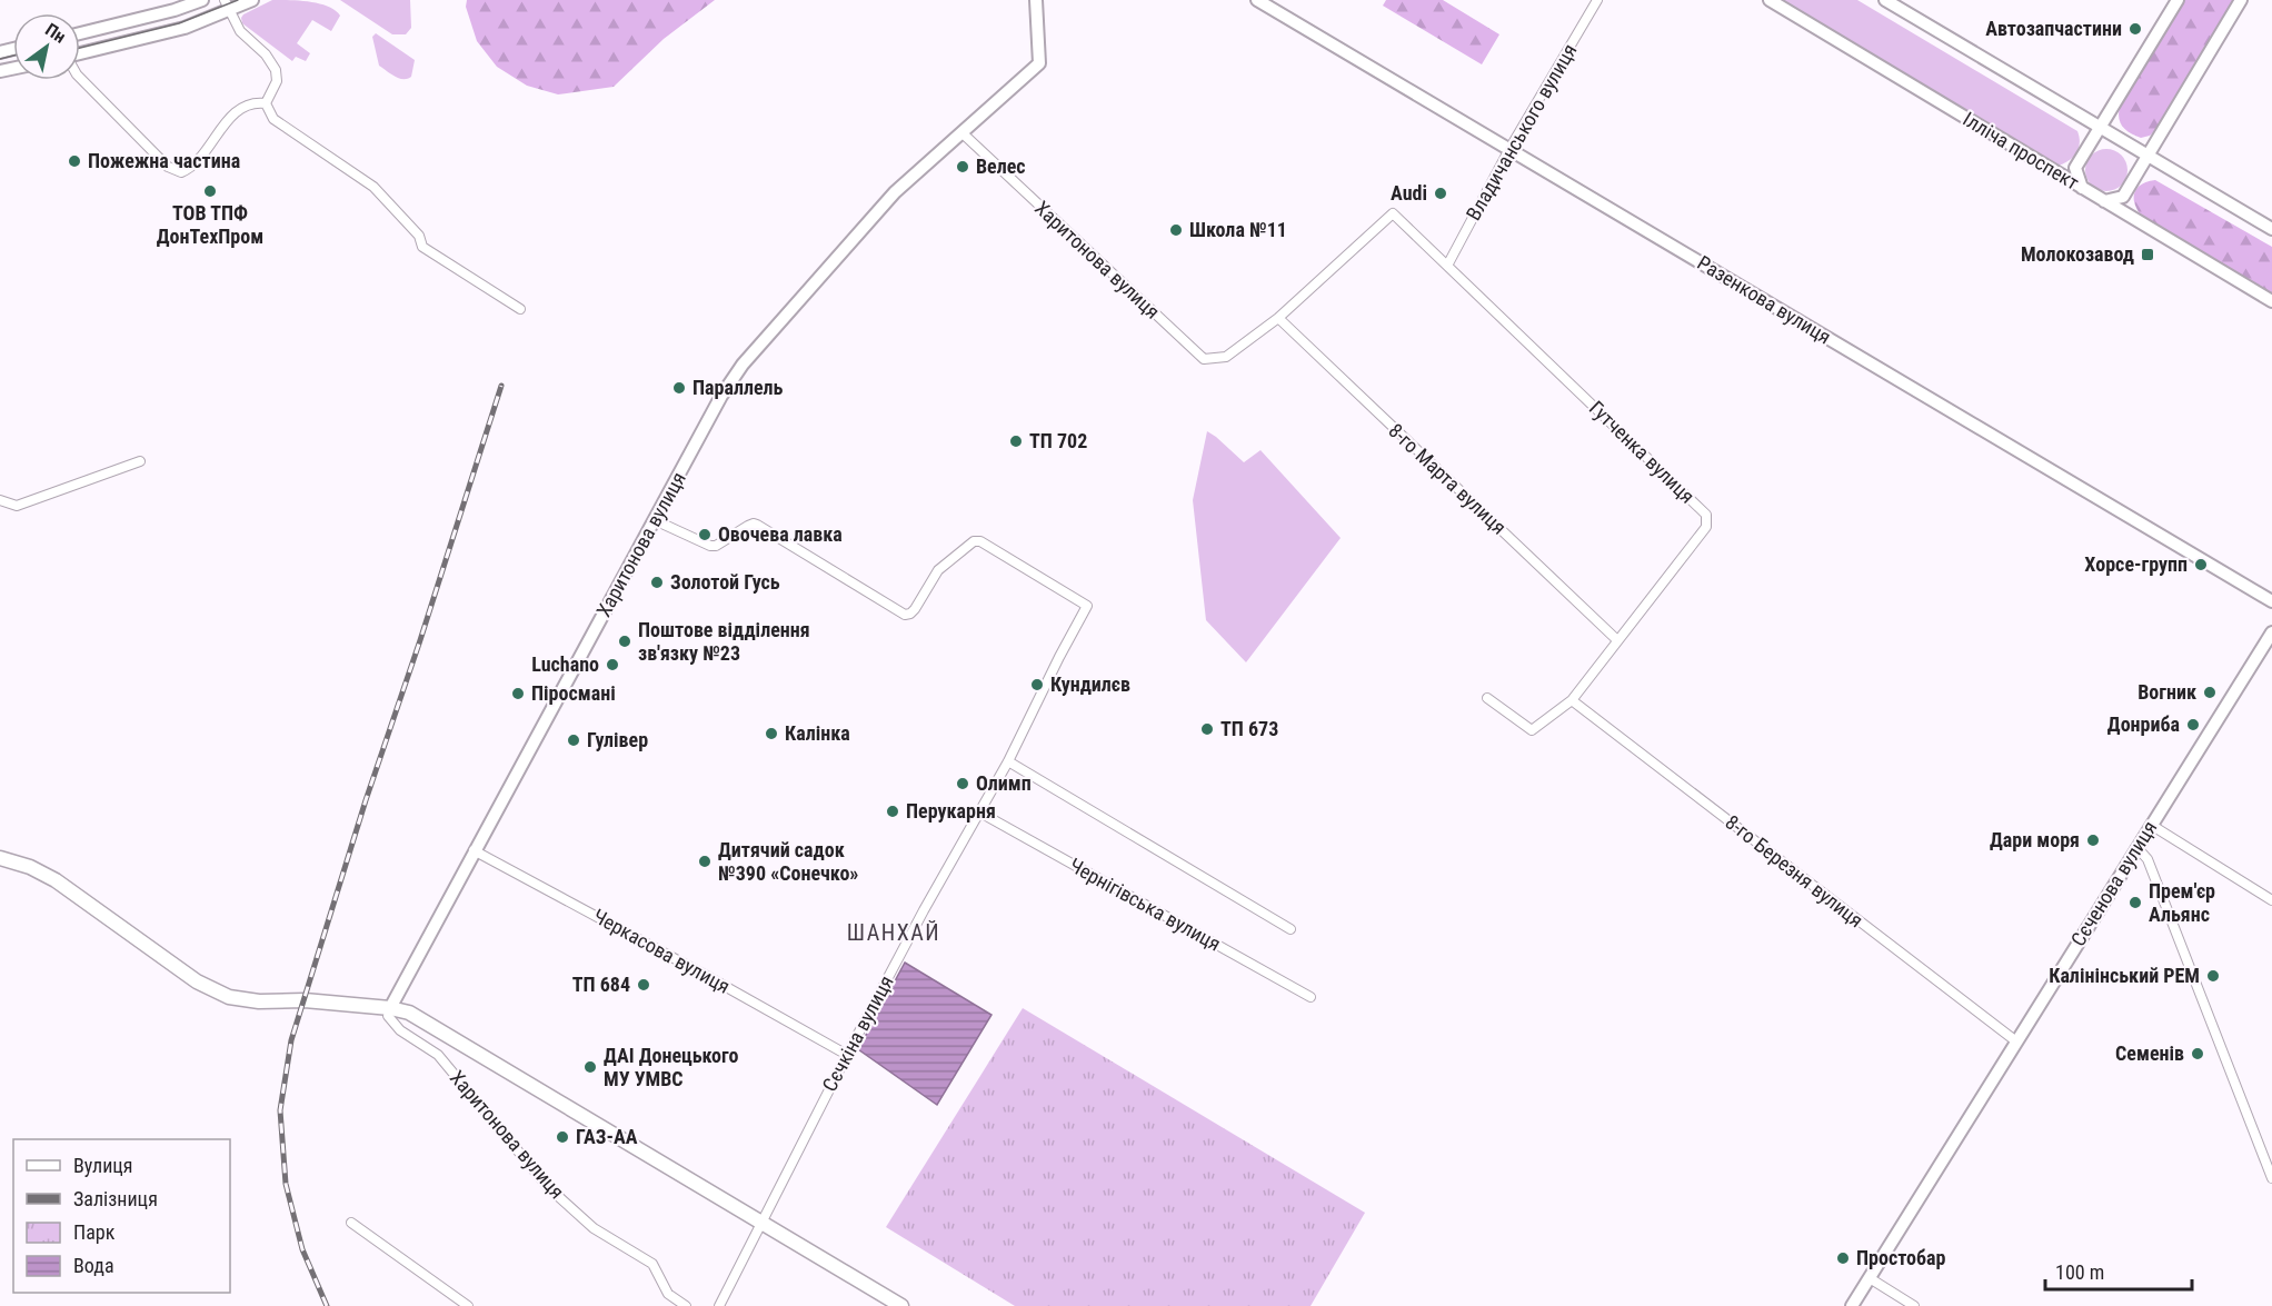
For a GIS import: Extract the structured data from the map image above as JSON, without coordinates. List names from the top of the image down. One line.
{"streets":{"street":["Владичанського вулиця","Ілліча проспект","Харитонова вулиця","Разенкова вулиця","Гутченка вулиця","8-го Марта вулиця","8-го Березня вулиця","Сєченова вулиця","Чернігівська вулиця","Черкасова вулиця","Сєчкіна вулиця"]},"crossings":[["Владичанського вулиця","Разенкова вулиця"],["Владичанського вулиця","Гутченка вулиця"],["Харитонова вулиця","Гутченка вулиця"],["Харитонова вулиця","8-го Марта вулиця"],["Харитонова вулиця","Черкасова вулиця"],["Харитонова вулиця","Сєчкіна вулиця"],["Гутченка вулиця","8-го Марта вулиця"],["Гутченка вулиця","8-го Березня вулиця"],["8-го Березня вулиця","Сєченова вулиця"],["Чернігівська вулиця","Сєчкіна вулиця"],["Черкасова вулиця","Сєчкіна вулиця"]],"districts":["ШАНХАЙ"],"places":{"other":["Автозапчастини","Пожежна частина","Велес","ТОВ ТПФ ДонТехПром","Audi","Школа №11","Параллель","ТП 702","Овочева лавка","Хорсе-групп","Золотой Гусь","Поштове відділення зв'язку №23","Luchano","Кундилєв","Вогник","Піросмані","Донриба","ТП 673","Калінка","Гулівер","Олимп","Перукарня","Дари моря","Дитячий садок №390 «Сонечко»","Прем'єр Альянс","Калінінський РЕМ","ТП 684","Семенів","ДАІ Донецького МУ УМВС","ГАЗ-АА","Простобар"],"transit":["Молокозавод"]},"legend":["Вулиця","Залізниця","Парк","Вода"],"scale_bar":"100 m","north":"top right"}
